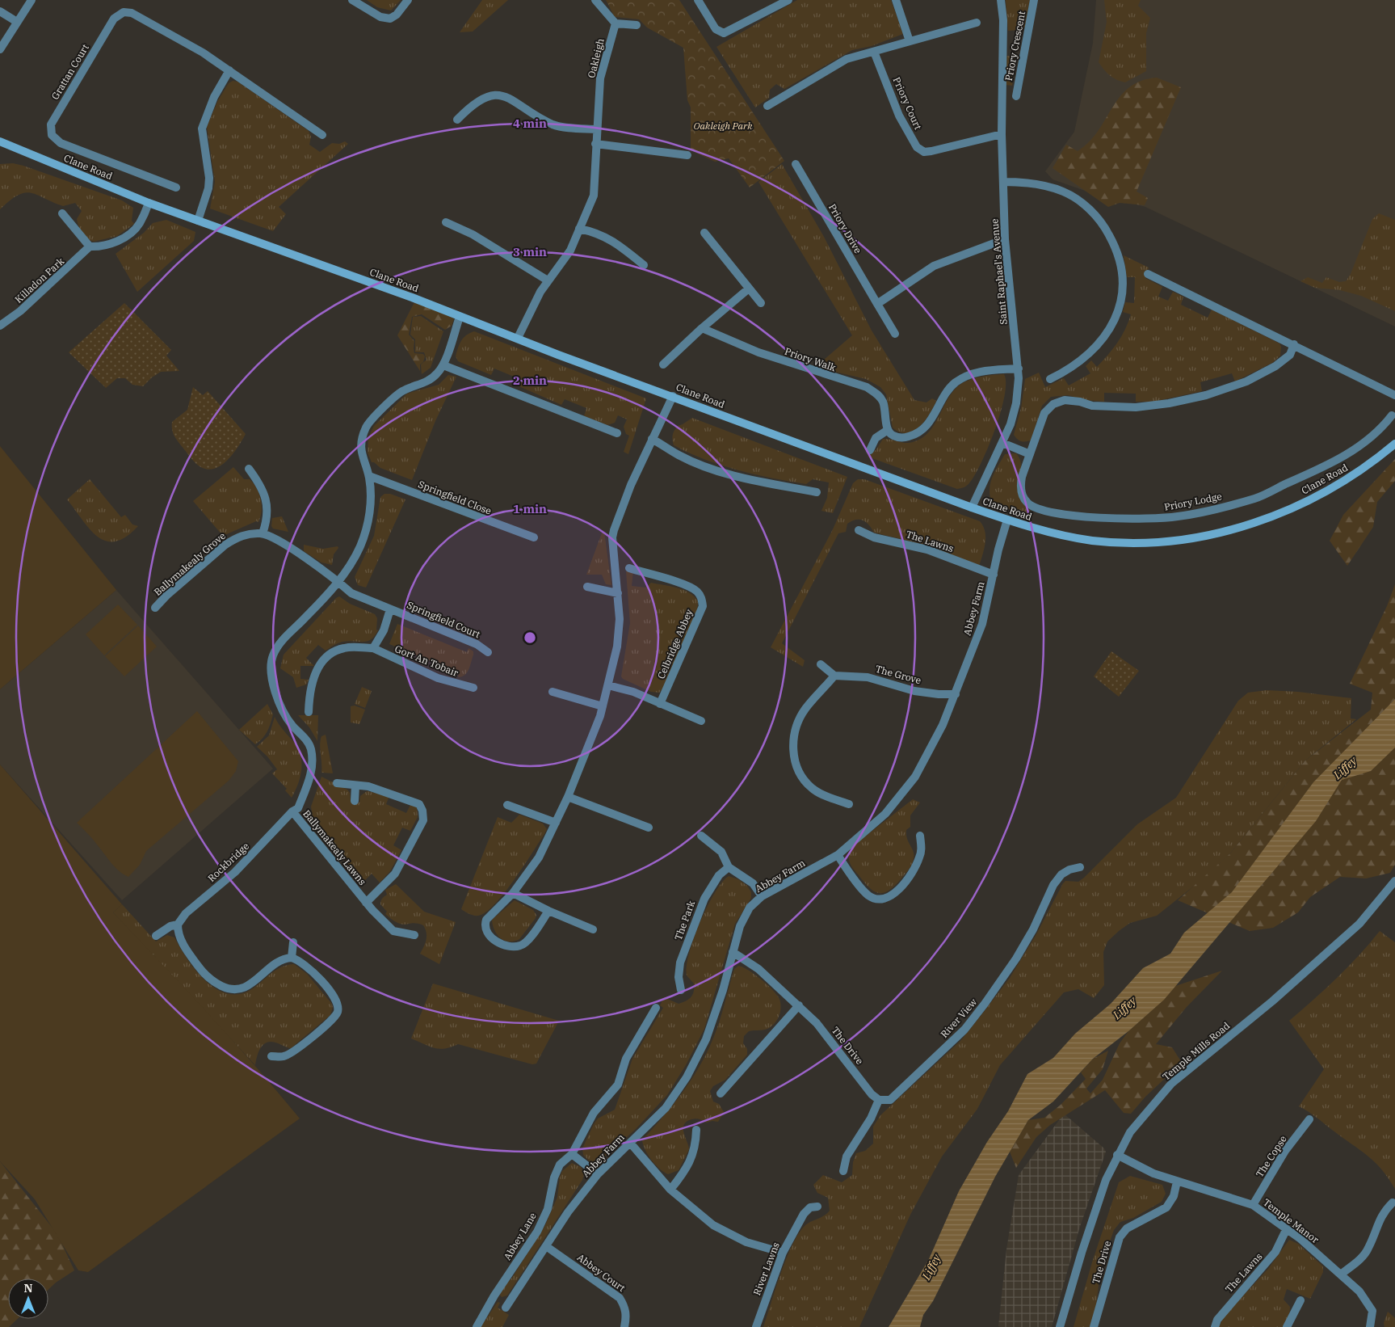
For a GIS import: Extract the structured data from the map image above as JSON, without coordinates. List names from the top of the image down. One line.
{"streets":{"main road":["Clane Road"],"street":["Priory Crescent","Oakleigh","Grattan Court","Priory Court","Priory Drive","Saint Raphael's Avenue","Killadon Park","Priory Walk","Springfield Close","Priory Lodge","The Lawns","Ballymakealy Grove","Abbey Farm","Springfield Court","Celbridge Abbey","Gort An Tobair","The Grove","Ballymakealy Lawns","Rockbridge","The Park","River View","The Drive","Temple Mills Road","The Copse","Temple Manor","Abbey Lane","River Lawns","Abbey Court"]},"crossings":[["Oakleigh","Clane Road"],["Priory Court","Saint Raphael's Avenue"],["Clane Road","Saint Raphael's Avenue"],["Clane Road","Abbey Farm"],["The Lawns","Abbey Farm"],["The Lawns","Temple Manor"],["Abbey Farm","The Grove"],["Abbey Farm","The Drive"],["Abbey Farm","Abbey Court"],["Springfield Court","Ballymakealy Lawns"],["Ballymakealy Lawns","Rockbridge"],["River View","The Drive"],["The Drive","Temple Manor"],["Temple Mills Road","Temple Manor"],["The Copse","Temple Manor"]],"water":["Liffey"],"parks":["Oakleigh Park"],"north":"top","rings":["4 min","3 min","2 min","1 min"]}
